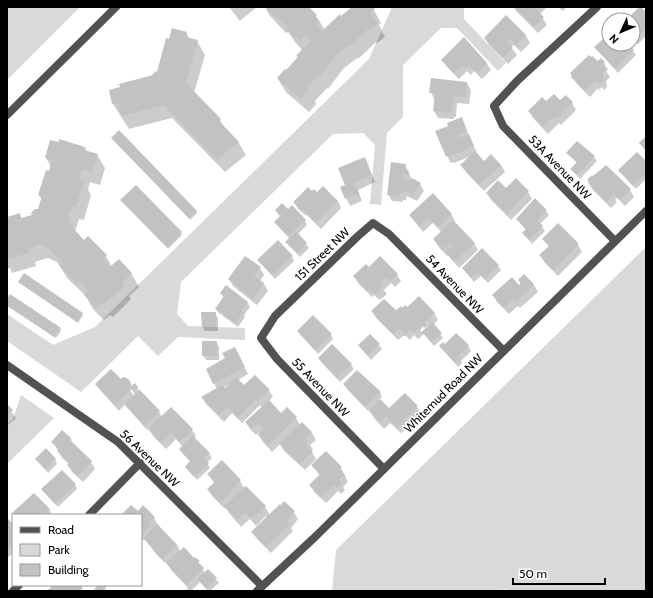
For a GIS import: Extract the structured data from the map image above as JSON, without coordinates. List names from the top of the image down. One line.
{"streets":{"street":["53A Avenue NW","151 Street NW","54 Avenue NW","55 Avenue NW","Whitemud Road NW","56 Avenue NW"]},"crossings":[["53A Avenue NW","Whitemud Road NW"],["151 Street NW","54 Avenue NW"],["151 Street NW","55 Avenue NW"],["54 Avenue NW","Whitemud Road NW"],["55 Avenue NW","Whitemud Road NW"],["Whitemud Road NW","56 Avenue NW"]],"legend":["Road","Park","Building"],"scale_bar":"50 m","north":"bottom left"}
